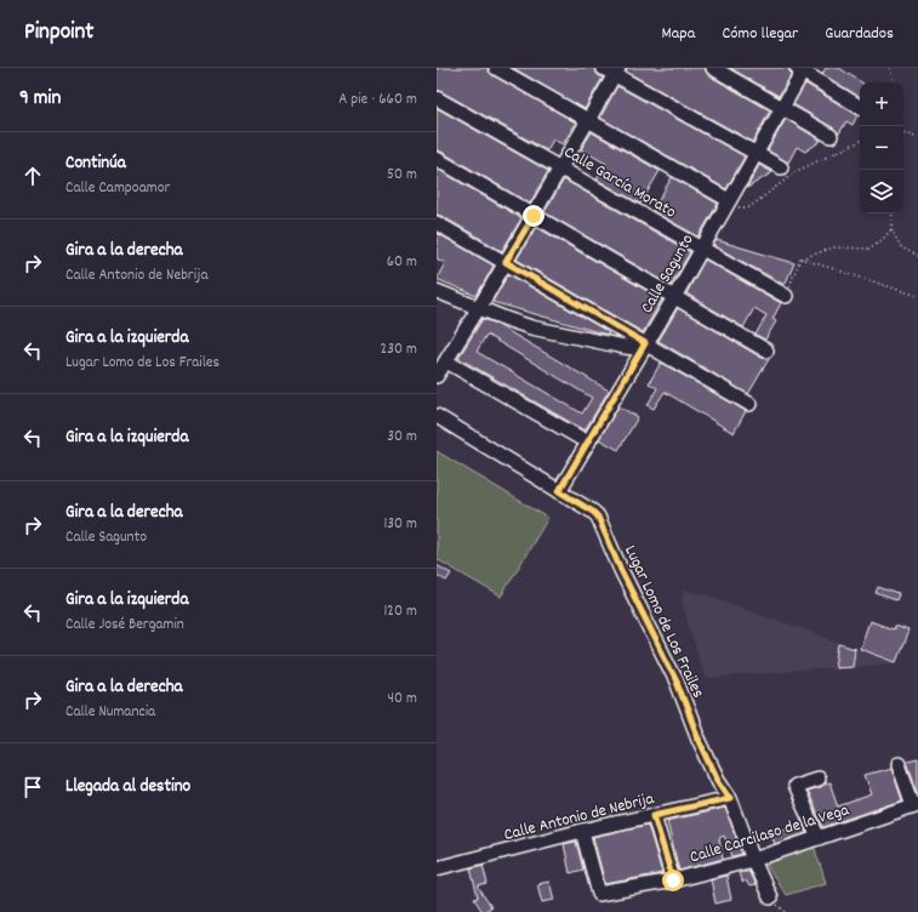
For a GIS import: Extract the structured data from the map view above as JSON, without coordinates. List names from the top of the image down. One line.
{"streets":{"street":["Calle García Morato","Calle Sagunto","Lugar Lomo de Los Frailes","Calle Antonio de Nebrija","Calle Carcilaso de la Vega"]},"crossings":[["Calle García Morato","Calle Sagunto"],["Calle Sagunto","Lugar Lomo de Los Frailes"],["Lugar Lomo de Los Frailes","Calle Antonio de Nebrija"],["Lugar Lomo de Los Frailes","Calle Carcilaso de la Vega"],["Calle Antonio de Nebrija","Calle Carcilaso de la Vega"]],"page":{"header":"Pinpoint","nav":["Mapa","Cómo llegar","Guardados"],"heading":["9 min","A pie · 660 m"],"map_buttons":["+","−"],"list":[["Continúa","Calle Campoamor","50 m"],["Gira a la derecha","Calle Antonio de Nebrija","60 m"],["Gira a la izquierda","Lugar Lomo de Los Frailes","230 m"],["Gira a la izquierda","30 m"],["Gira a la derecha","Calle Sagunto","130 m"],["Gira a la izquierda","Calle José Bergamin","120 m"],["Gira a la derecha","Calle Numancia","40 m"],"Llegada al destino"]}}
